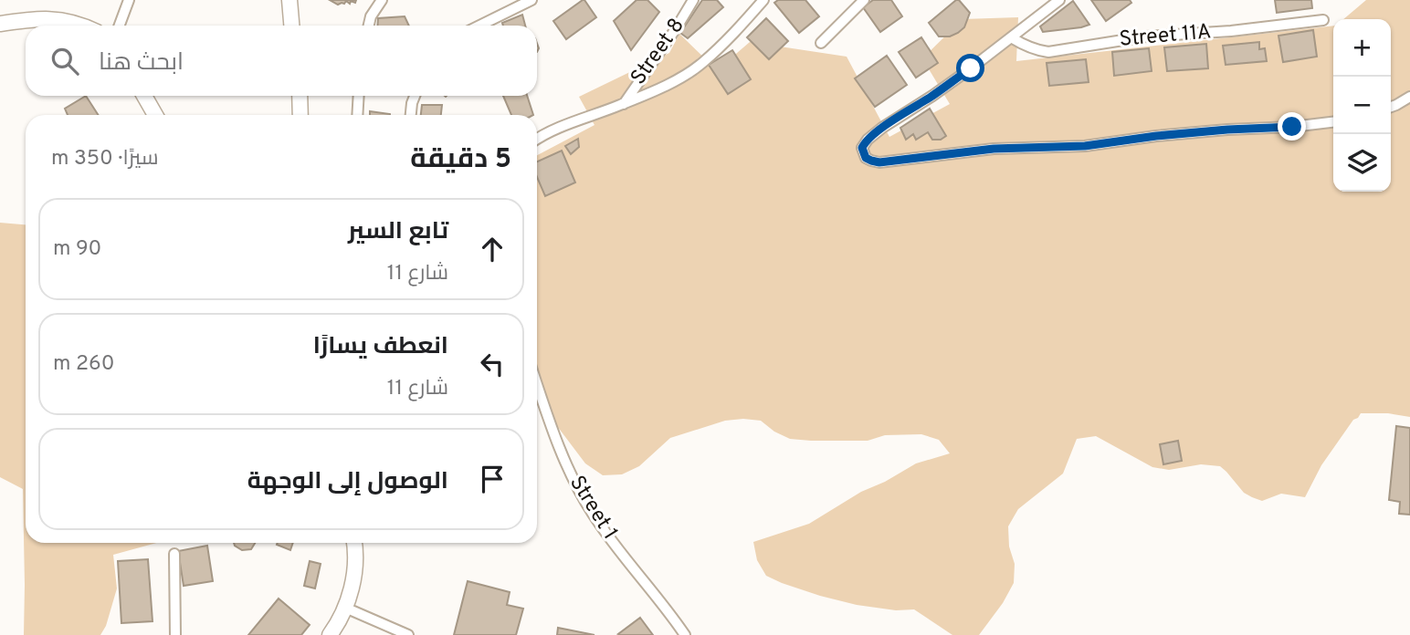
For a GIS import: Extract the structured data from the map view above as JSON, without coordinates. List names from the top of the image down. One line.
{"streets":{"street":["Street 11A","Street 8","Street 1"]},"page":{"map_buttons":["+","−"],"search":"ابحث هنا","heading":["5 دقيقة","سيرًا · 350 m"],"list":[["تابع السير","شارع 11","90 m"],["انعطف يسارًا","شارع 11","260 m"],"الوصول إلى الوجهة"]}}
